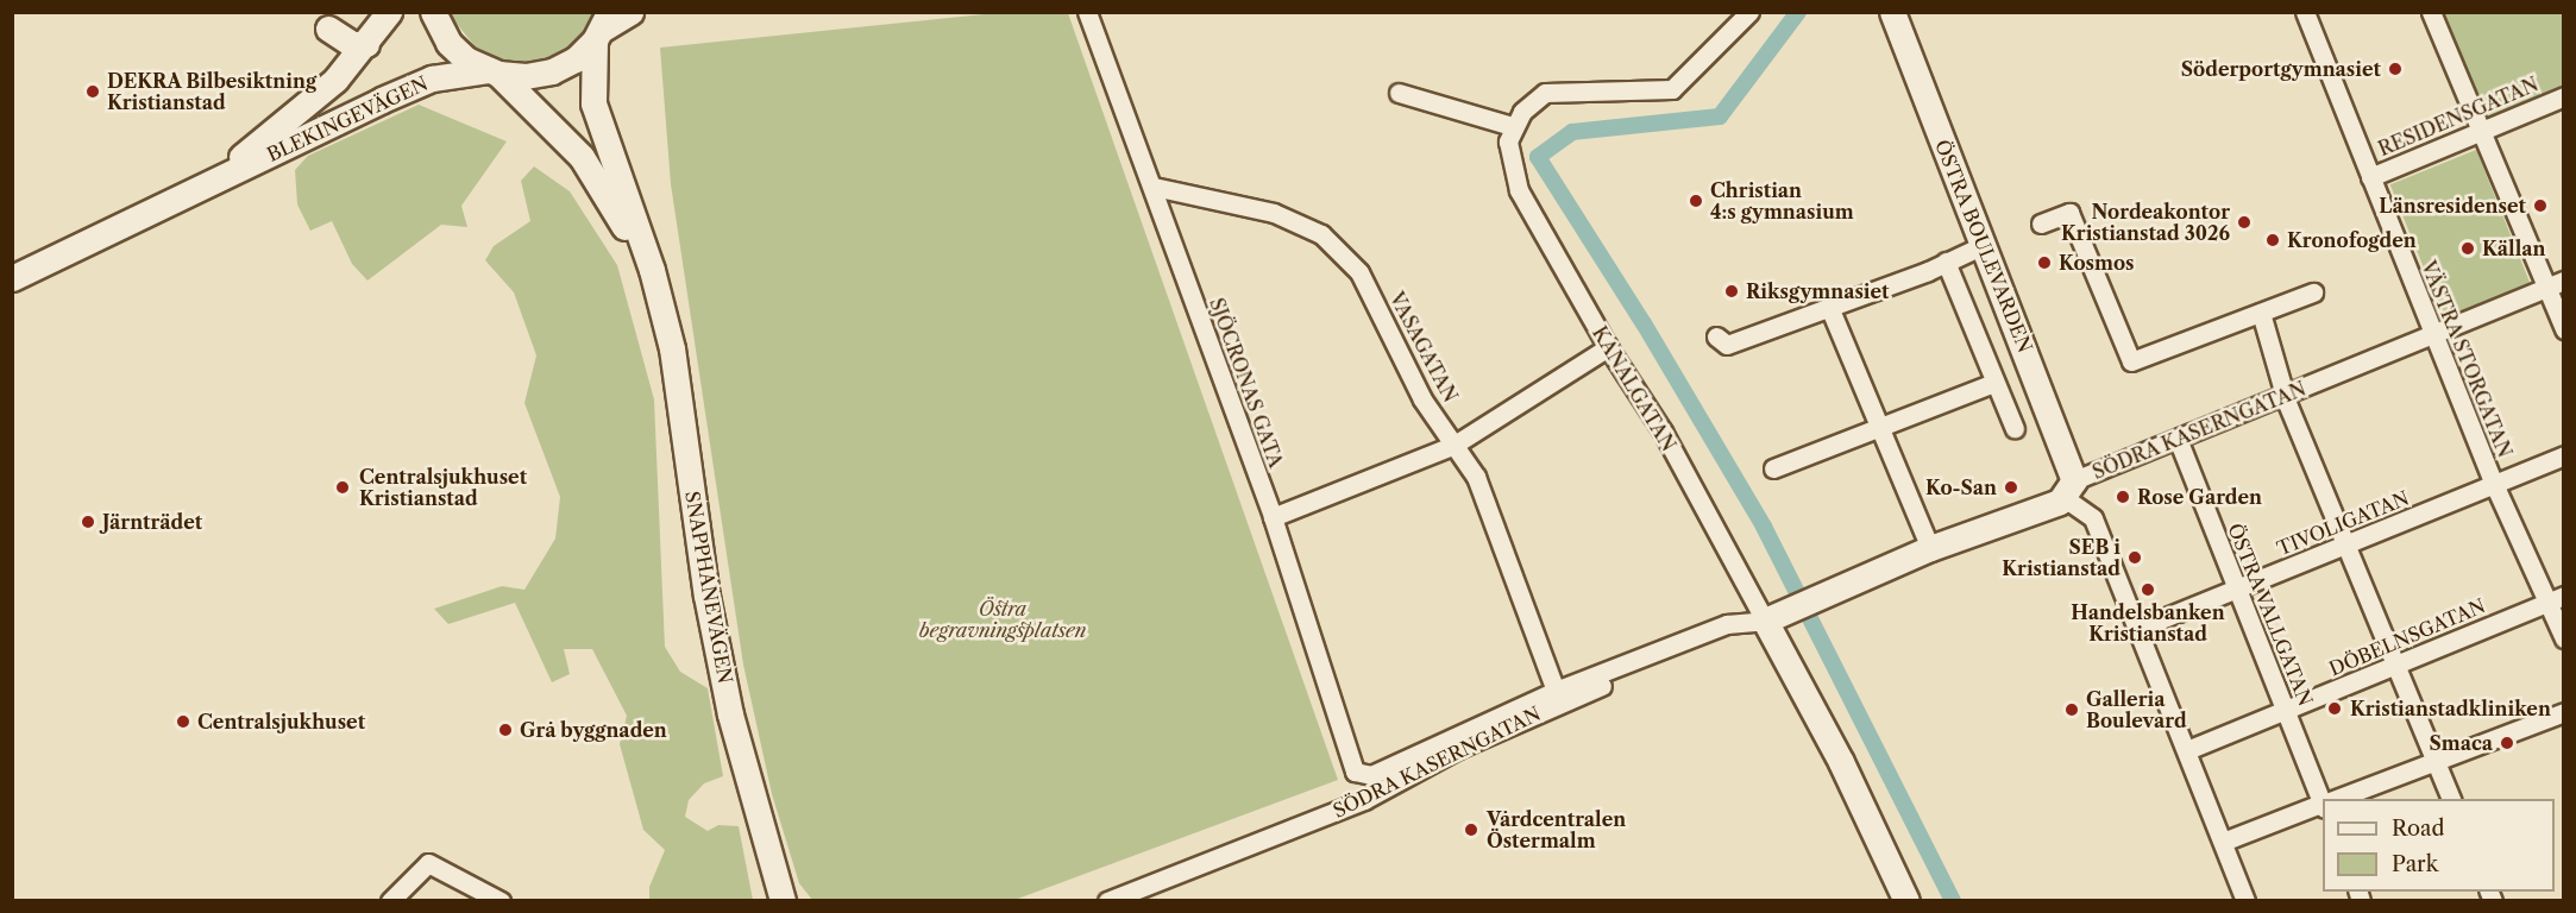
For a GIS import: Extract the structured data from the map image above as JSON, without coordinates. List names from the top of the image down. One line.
{"streets":{"main road":["BLEKINGEVÄGEN","ÖSTRA BOULEVARDEN","KANALGATAN","SÖDRA KASERNGATAN","SNAPPHANEVÄGEN"],"street":["RESIDENSGATAN","VASAGATAN","VÄSTRA STORGATAN","SJÖCRONAS GATA","TIVOLIGATAN","ÖSTRA VALLGATAN","DÖBELNSGATAN"]},"crossings":[["RESIDENSGATAN","VÄSTRA STORGATAN"],["BLEKINGEVÄGEN","SNAPPHANEVÄGEN"],["ÖSTRA BOULEVARDEN","SÖDRA KASERNGATAN"],["VASAGATAN","SJÖCRONAS GATA"],["VASAGATAN","SÖDRA KASERNGATAN"],["VÄSTRA STORGATAN","SÖDRA KASERNGATAN"],["VÄSTRA STORGATAN","TIVOLIGATAN"],["VÄSTRA STORGATAN","DÖBELNSGATAN"],["SJÖCRONAS GATA","SÖDRA KASERNGATAN"],["KANALGATAN","SÖDRA KASERNGATAN"],["SÖDRA KASERNGATAN","ÖSTRA VALLGATAN"],["TIVOLIGATAN","ÖSTRA VALLGATAN"],["ÖSTRA VALLGATAN","DÖBELNSGATAN"]],"parks":["Östra begravningsplatsen"],"places":["Söderportgymnasiet","DEKRA Bilbesiktning Kristianstad","Christian 4:s gymnasium","Länsresidenset","Nordeakontor Kristianstad 3026","Kronofogden","Källan","Kosmos","Riksgymnasiet","Centralsjukhuset Kristianstad","Ko-San","Rose Garden","Järnträdet","SEB i Kristianstad","Handelsbanken Kristianstad","Kristianstadkliniken","Galleria Boulevard","Centralsjukhuset","Grå byggnaden","Smaca","Vårdcentralen Östermalm"],"legend":["Road","Park"]}
